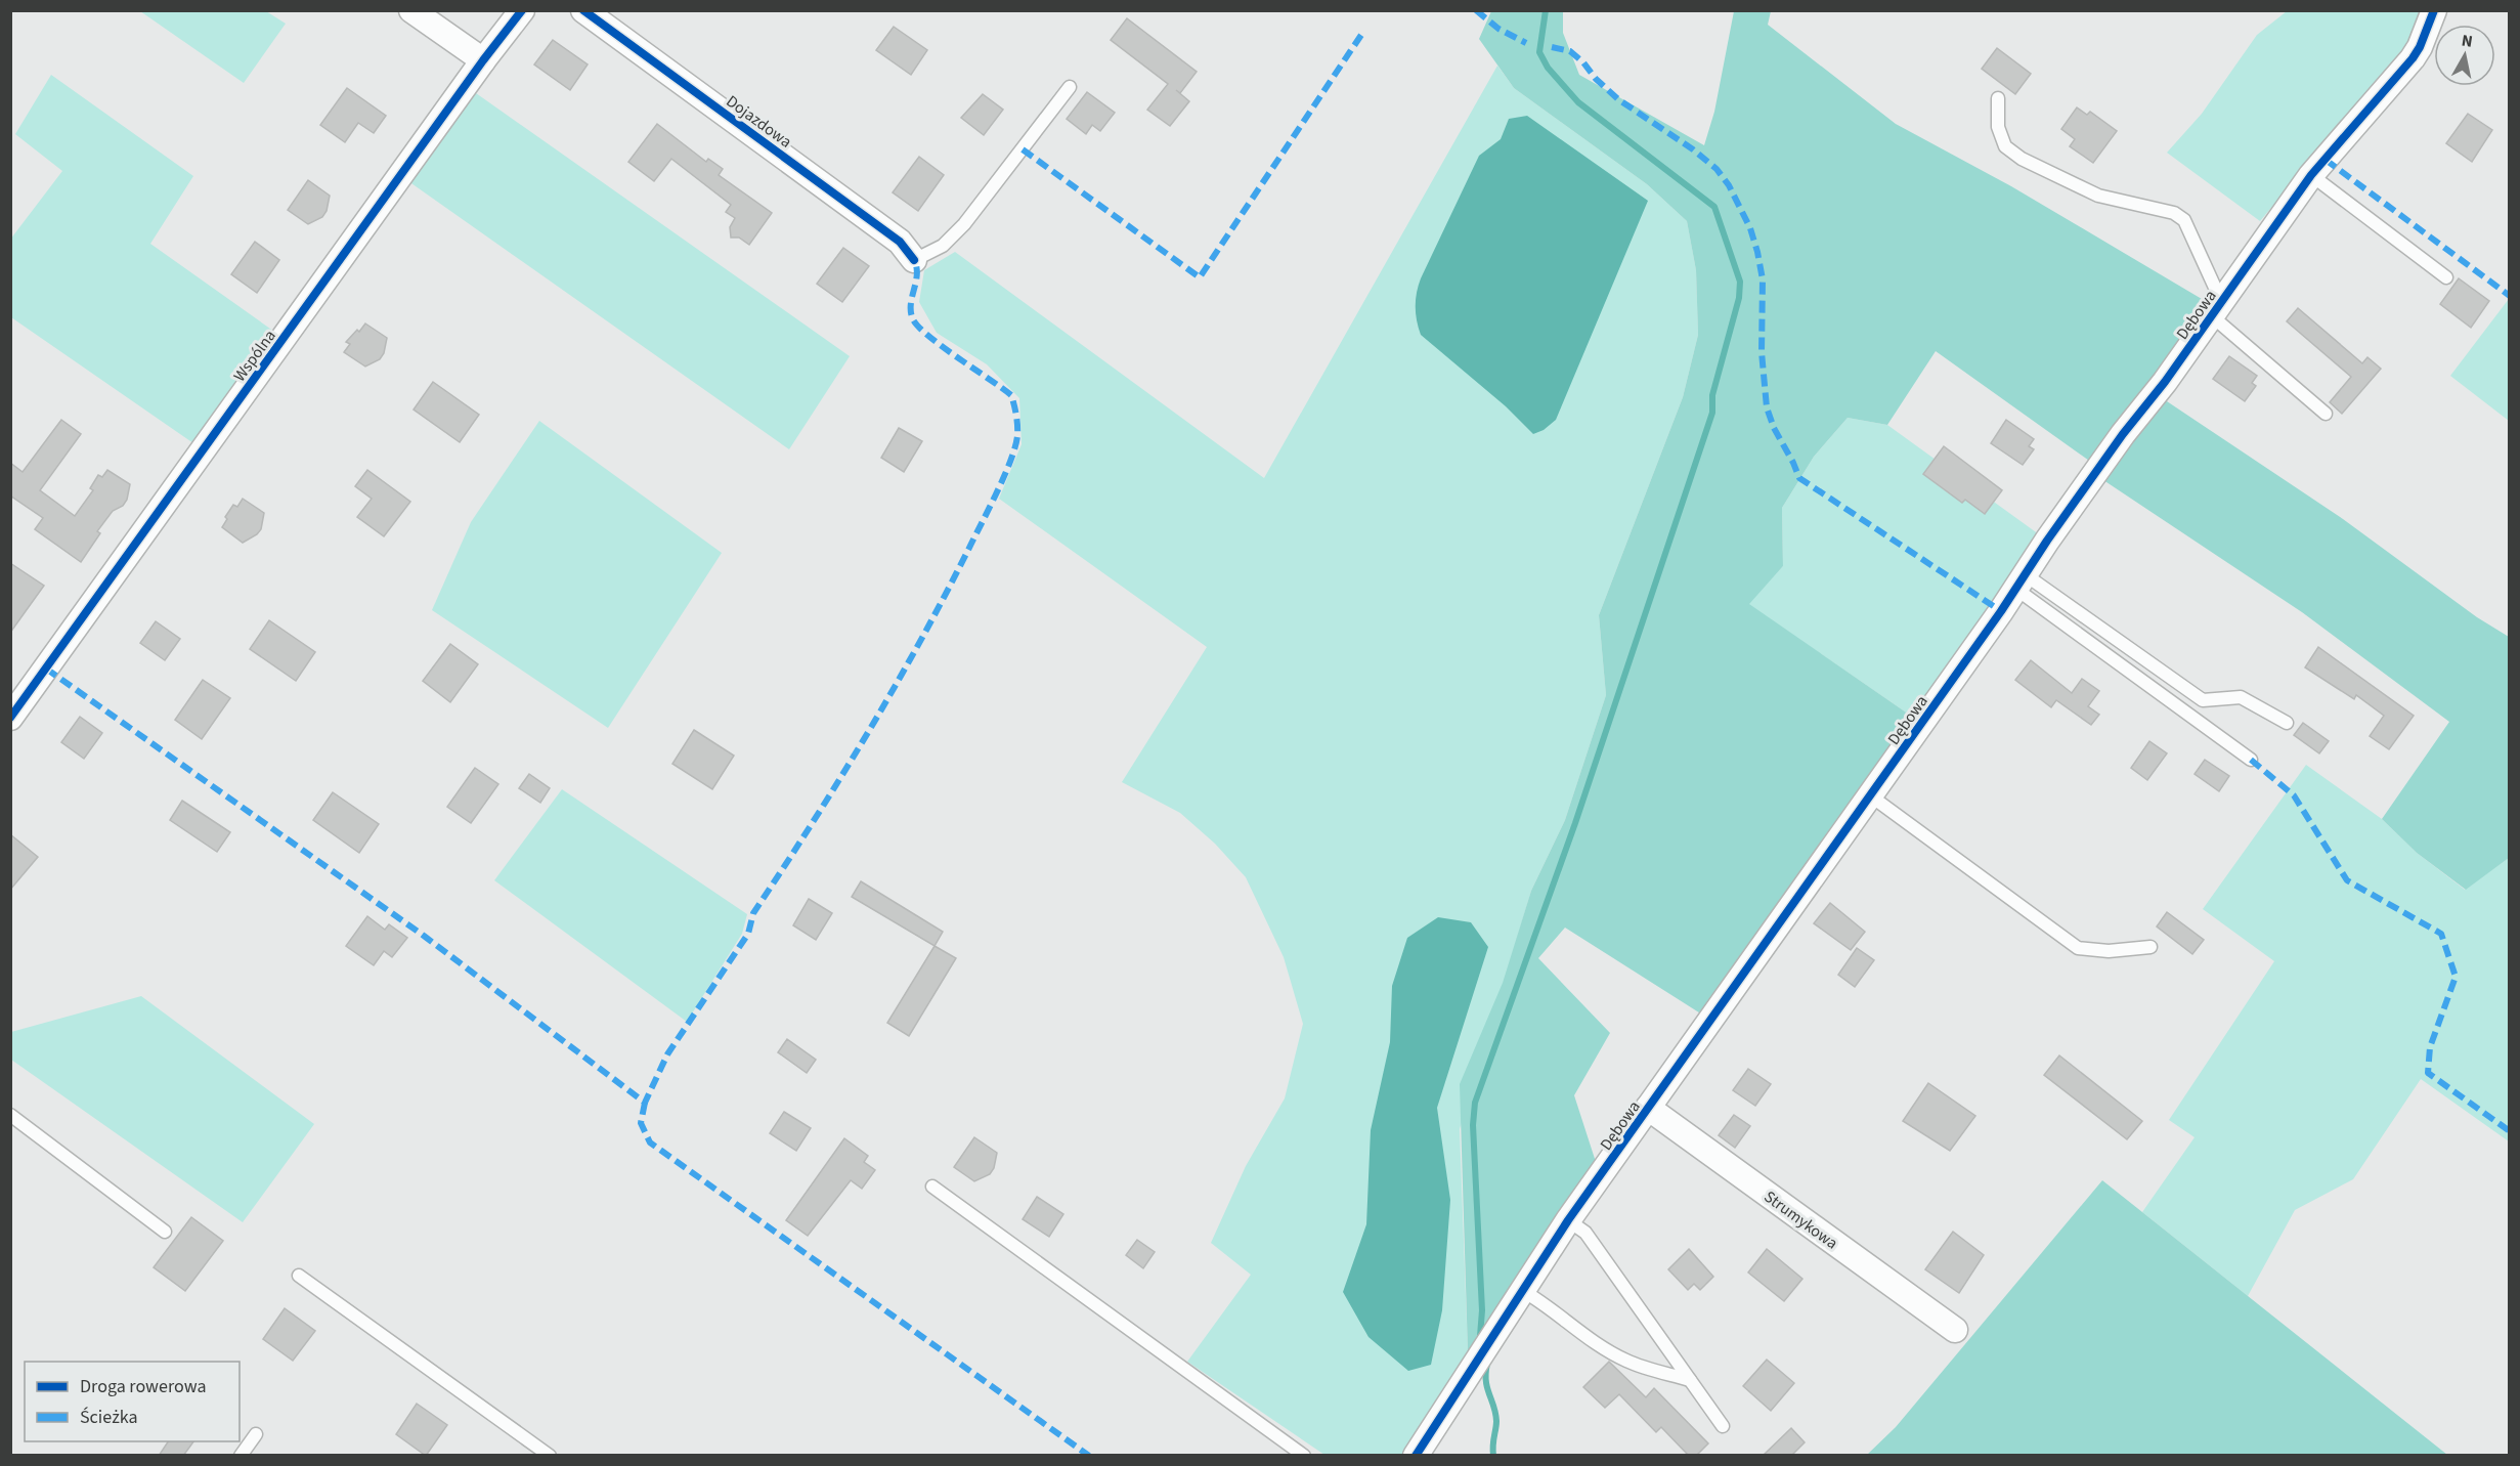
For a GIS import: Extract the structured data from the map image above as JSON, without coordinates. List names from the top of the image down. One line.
{"streets":{"street":["Dojazdowa","Dębowa","Wspólna","Strumykowa"]},"crossings":[["Dębowa","Strumykowa"]],"legend":["Droga rowerowa","Ścieżka"],"north":"top"}
